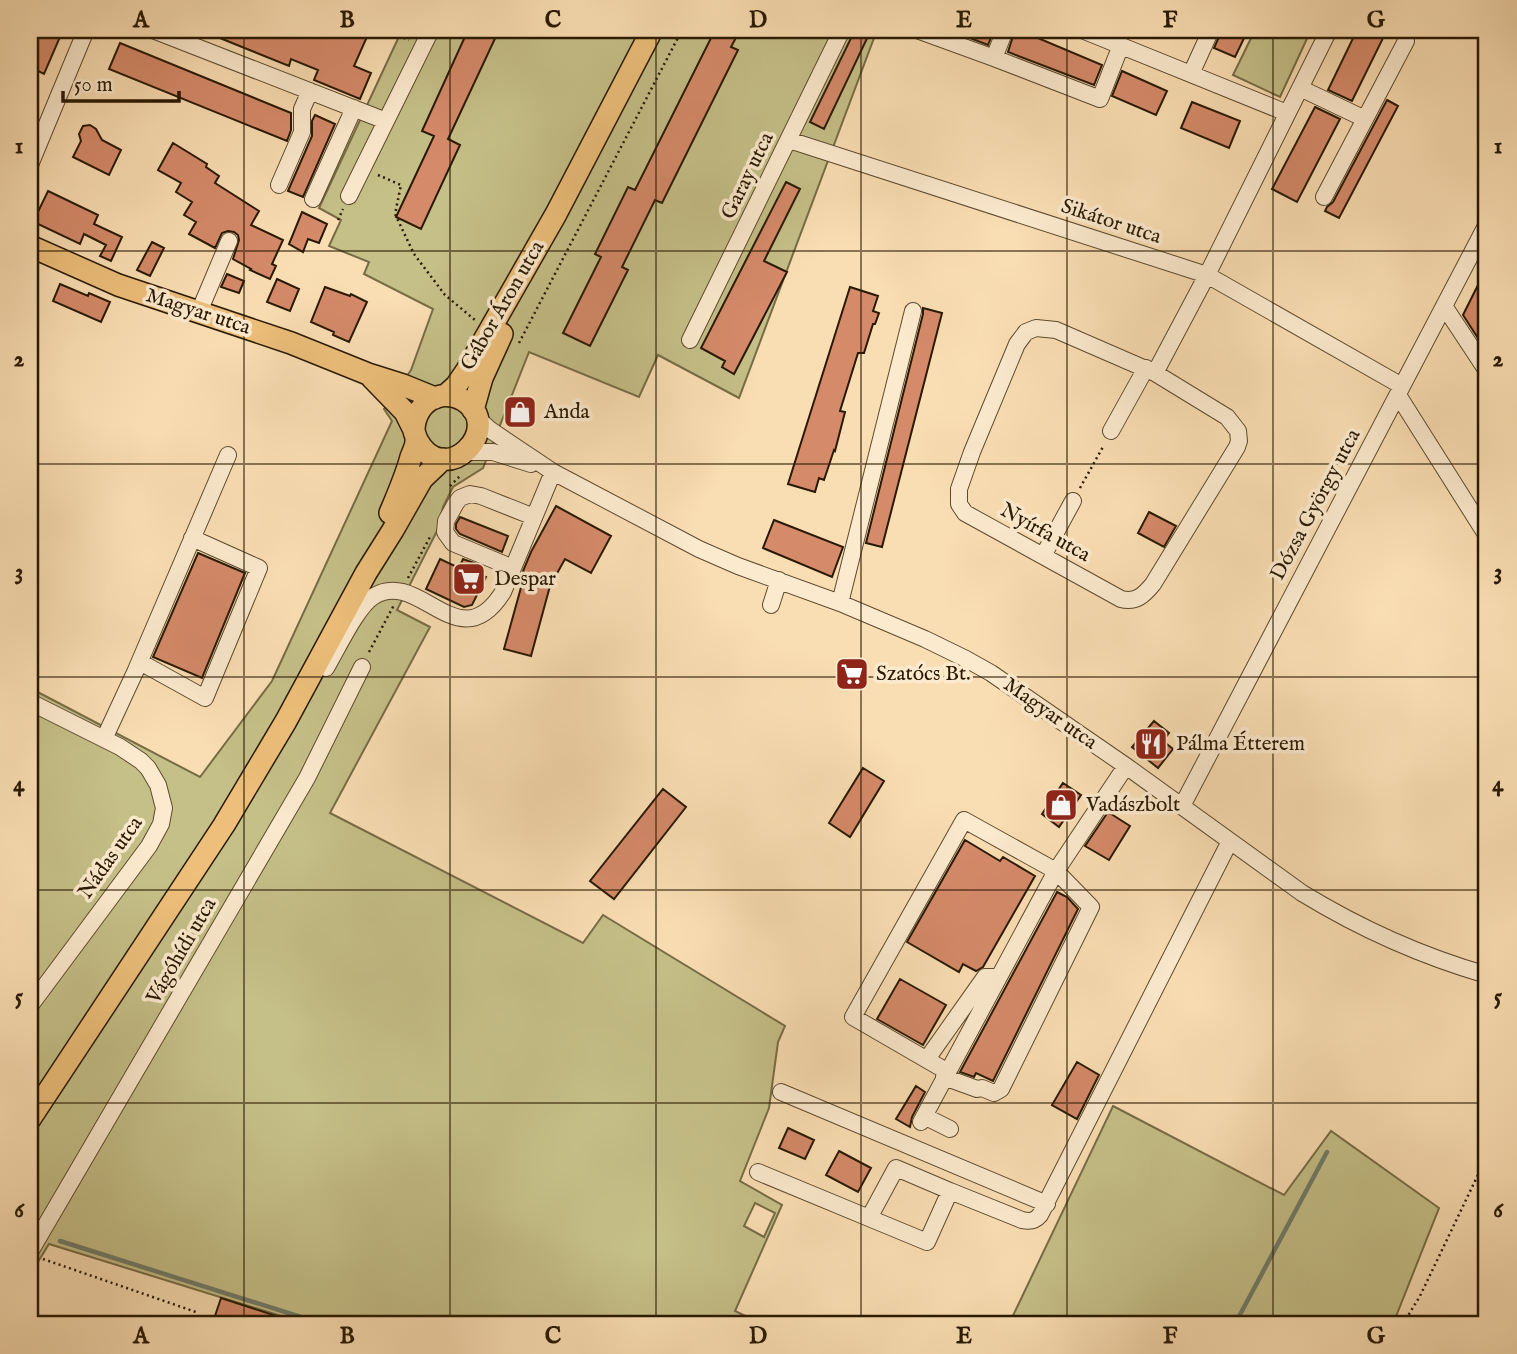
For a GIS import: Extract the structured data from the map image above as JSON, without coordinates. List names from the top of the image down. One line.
{"streets":{"main road":["Gábor Áron utca","Magyar utca"],"street":["Garay utca","Sikátor utca","Dózsa György utca","Nyírfa utca","Nádas utca","Vágóhídi utca"]},"crossings":[["Garay utca","Sikátor utca"],["Sikátor utca","Dózsa György utca"],["Gábor Áron utca","Magyar utca"],["Magyar utca","Dózsa György utca"]],"places":{"shop":["Anda","Vadászbolt"],"supermarket":["Despar","Szatócs Bt."],"restaurant":["Pálma Étterem"]},"scale_bar":"50 m","grid":{"columns":["A","B","C","D","E","F","G"],"rows":["1","2","3","4","5","6"]}}
